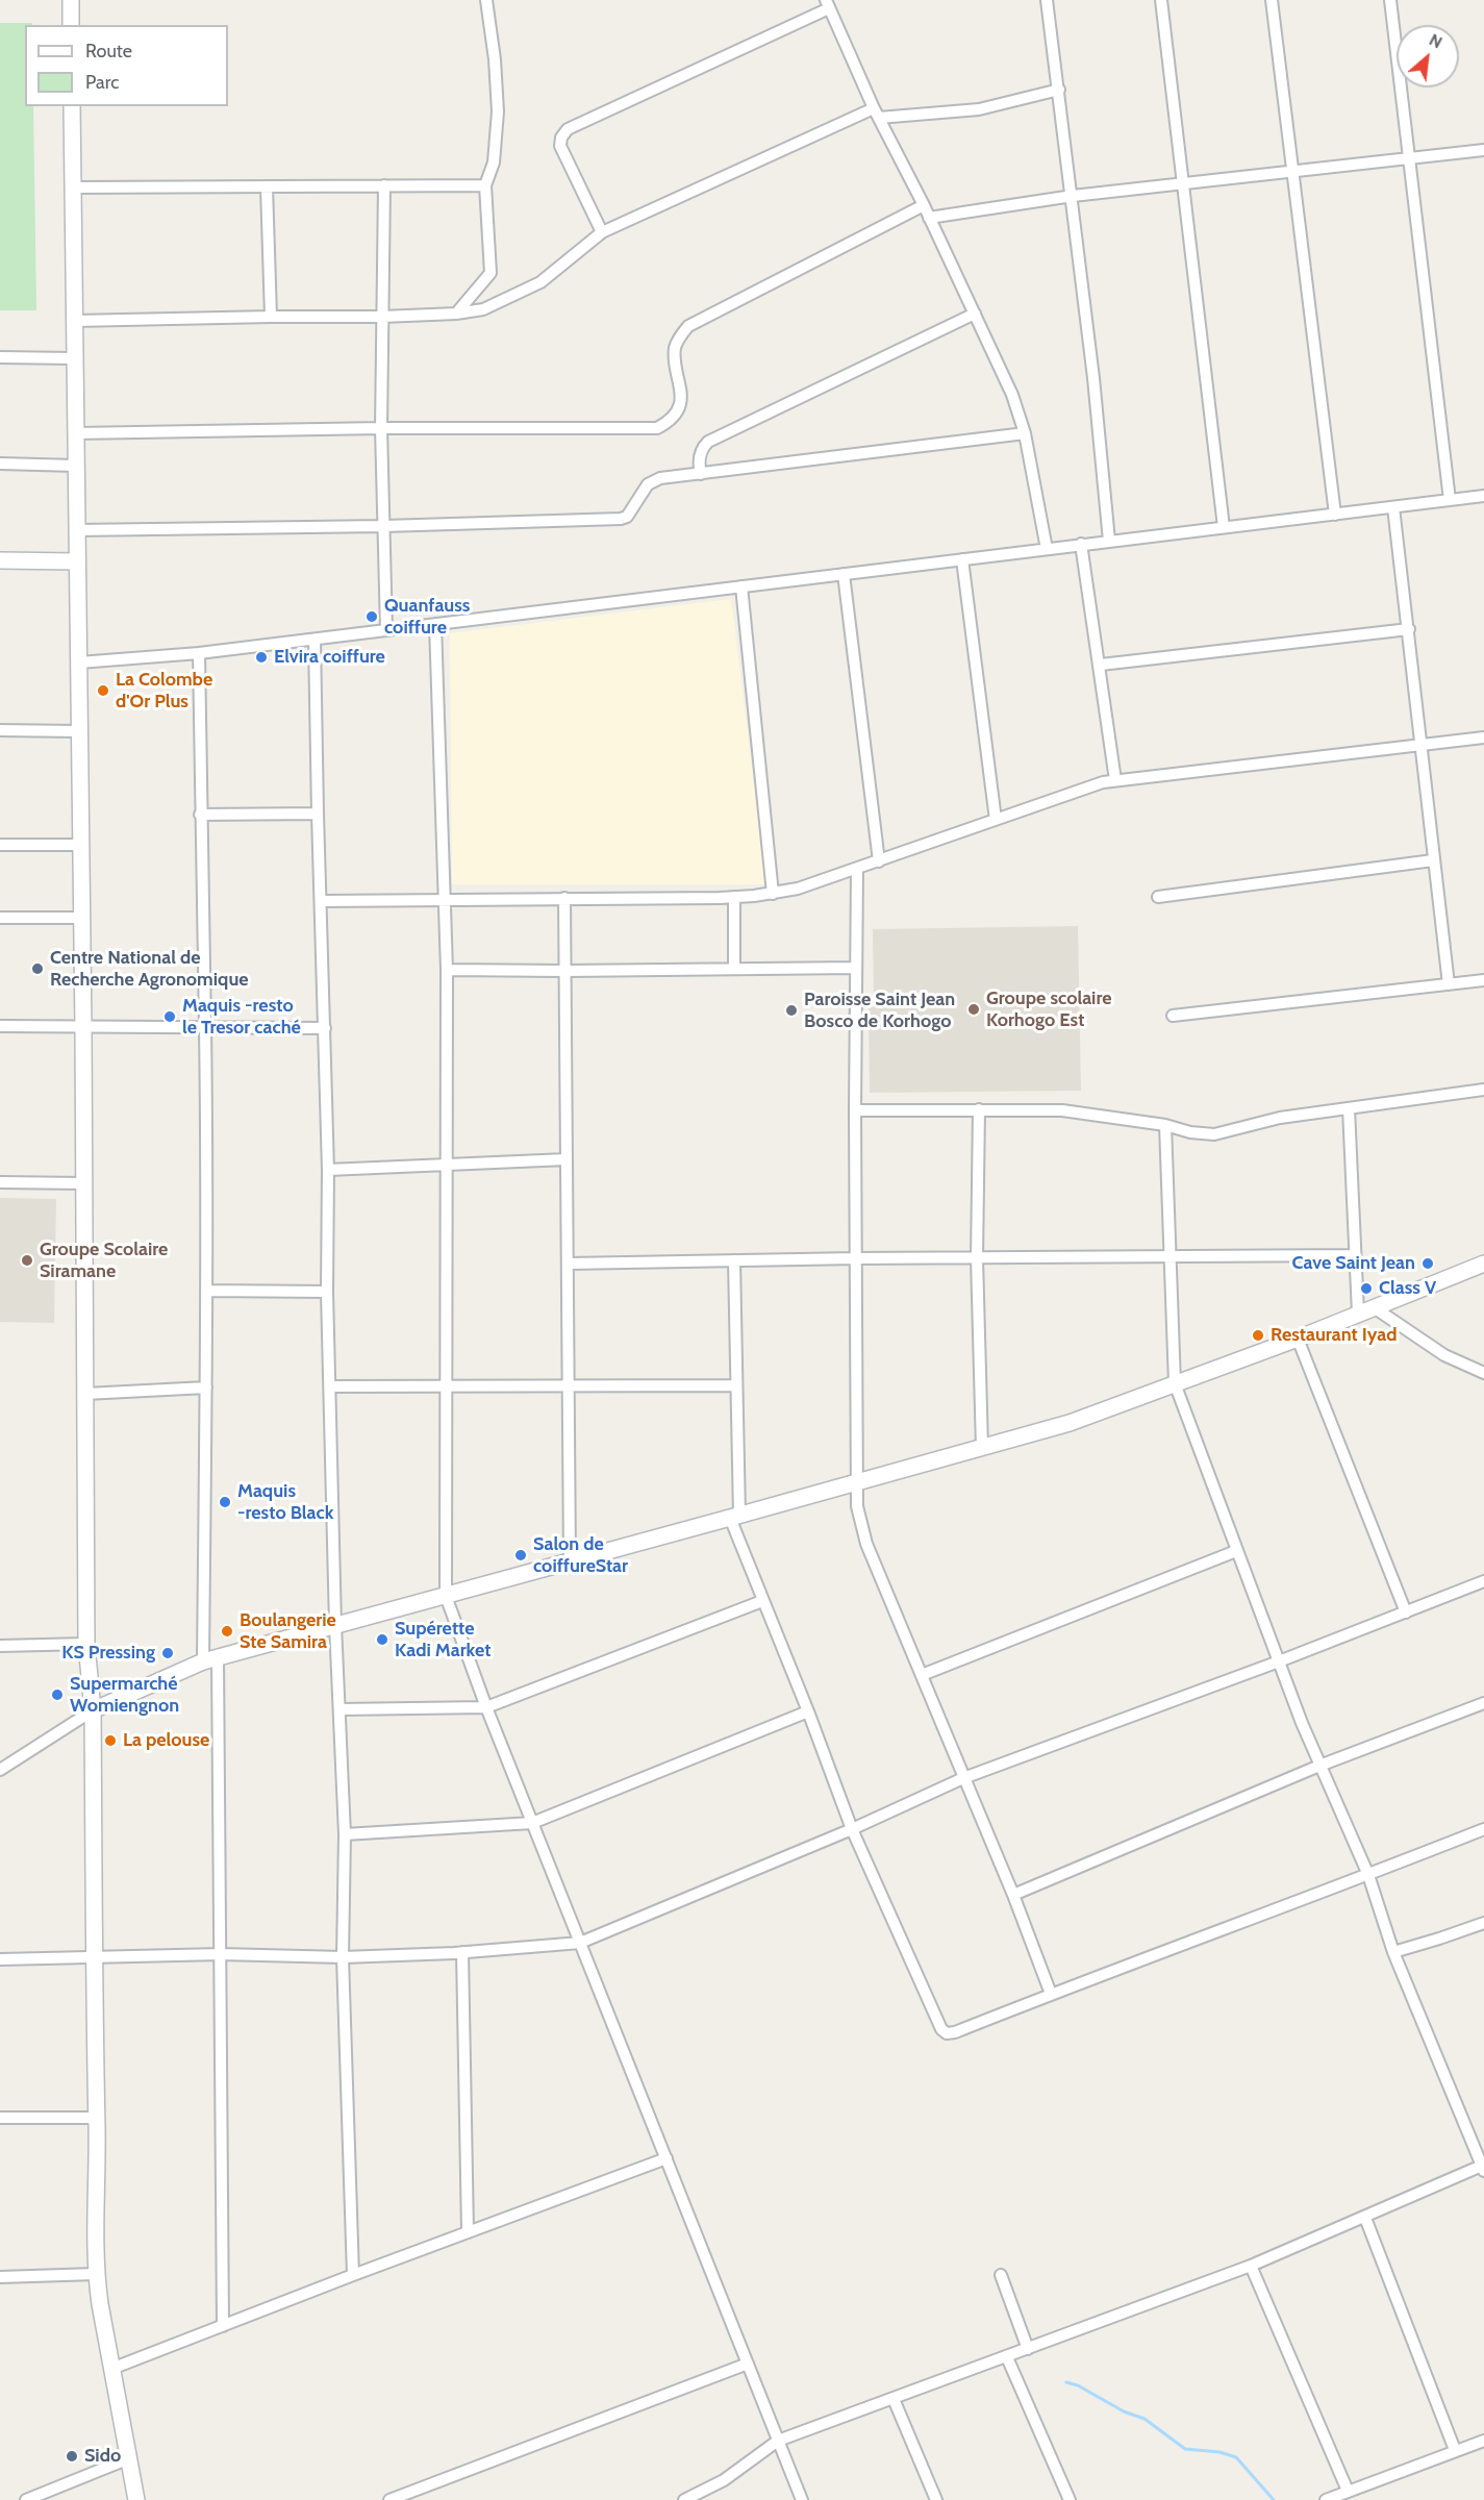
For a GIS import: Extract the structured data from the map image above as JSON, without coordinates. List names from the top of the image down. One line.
{"places":["Quanfauss coiffure","Elvira coiffure","La Colombe d'Or Plus","Centre National de Recherche Agronomique","Groupe scolaire Korhogo Est","Paroisse Saint Jean Bosco de Korhogo","Maquis -resto le Tresor caché","Groupe Scolaire Siramane","Cave Saint Jean","Class V","Restaurant Iyad","Maquis -resto Black","Salon de coiffureStar","Boulangerie Ste Samira","Supérette Kadi Market","KS Pressing","Supermarché Womiengnon","La pelouse","Sido"],"legend":["Route","Parc"],"north":"top right"}
